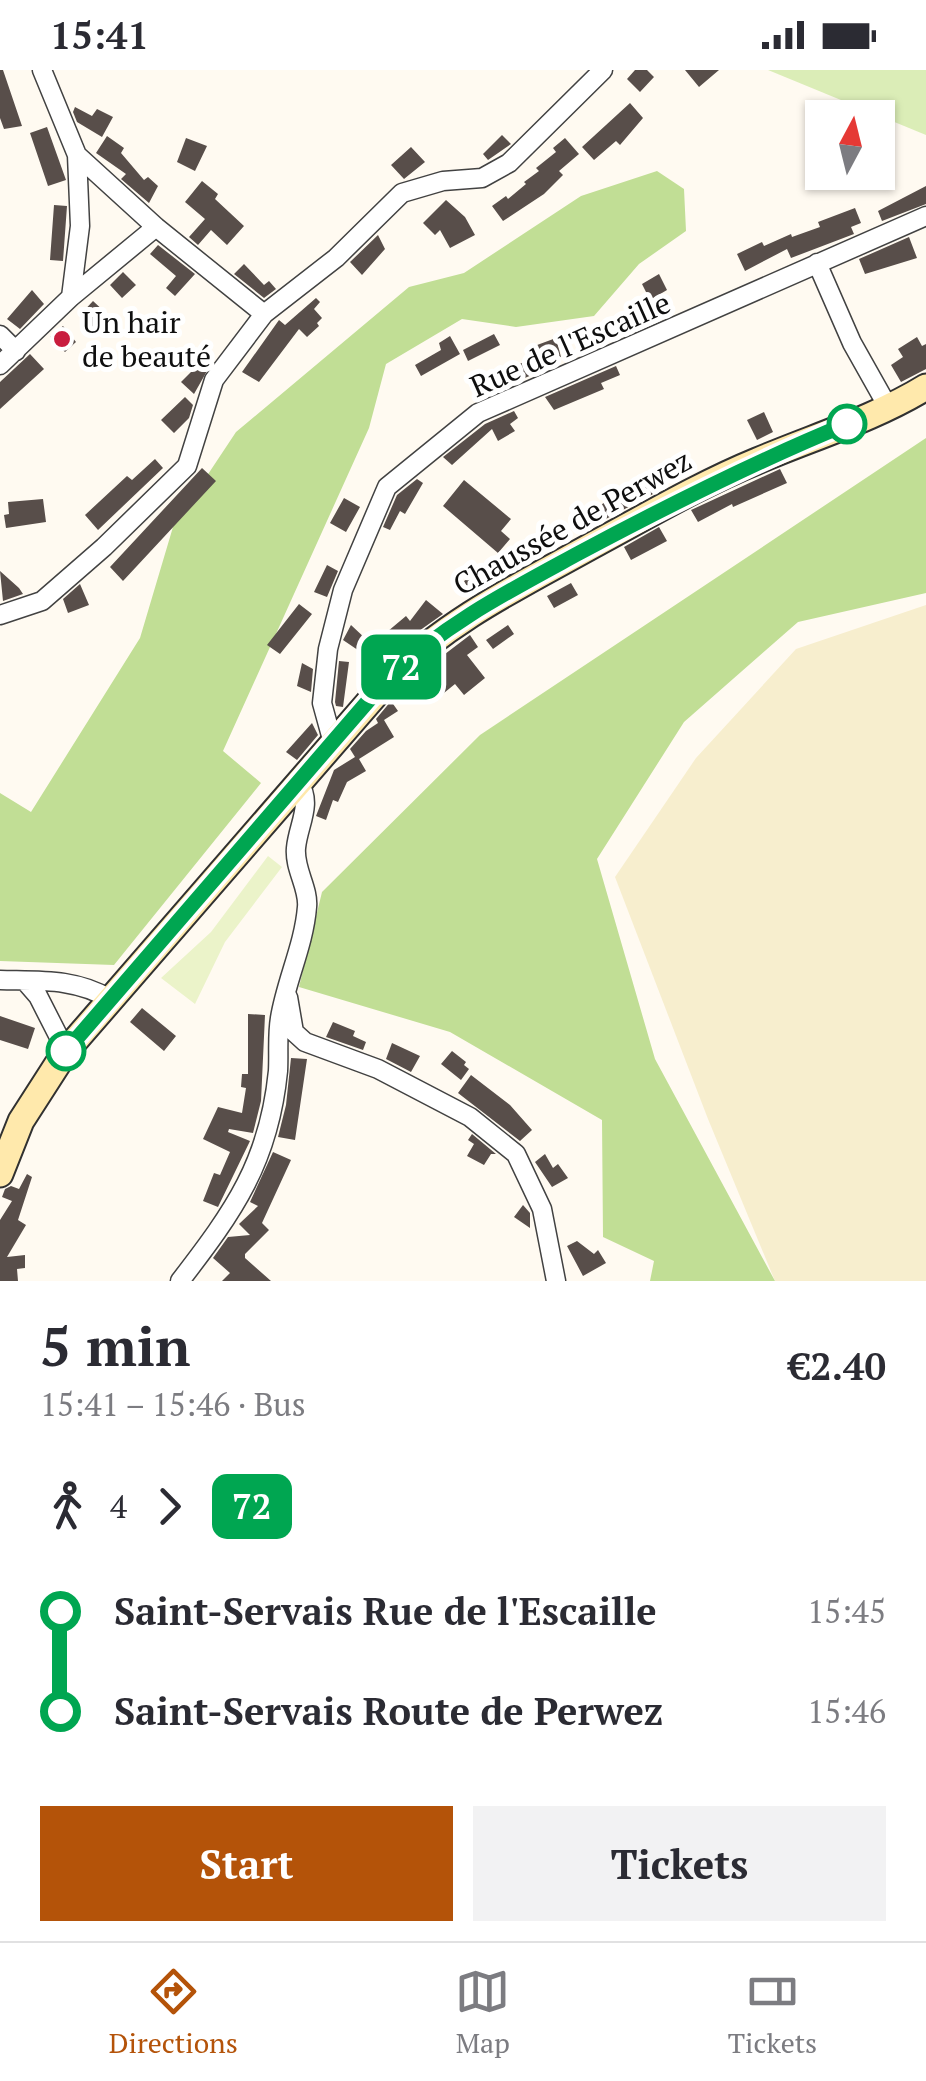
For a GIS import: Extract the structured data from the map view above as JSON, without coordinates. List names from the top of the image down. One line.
{"streets":{"main road":["Chaussée de Perwez"],"street":["Rue de l'Escaille"]},"crossings":[["Rue de l'Escaille","Chaussée de Perwez"]],"places":["Un hair de beauté"],"lines":["bus line 72"],"north":"top","page":{"status":"15:41","on_map":"72","heading":["5 min","15:41 – 15:46 · Bus","€2.40"],"legs":["4","72"],"list":[{"name":"Saint-Servais Rue de l'Escaille","value":"15:45"},{"name":"Saint-Servais Route de Perwez","value":"15:46"}],"buttons":["Start","Tickets"],"tabs":["Directions","Map","Tickets"]}}
